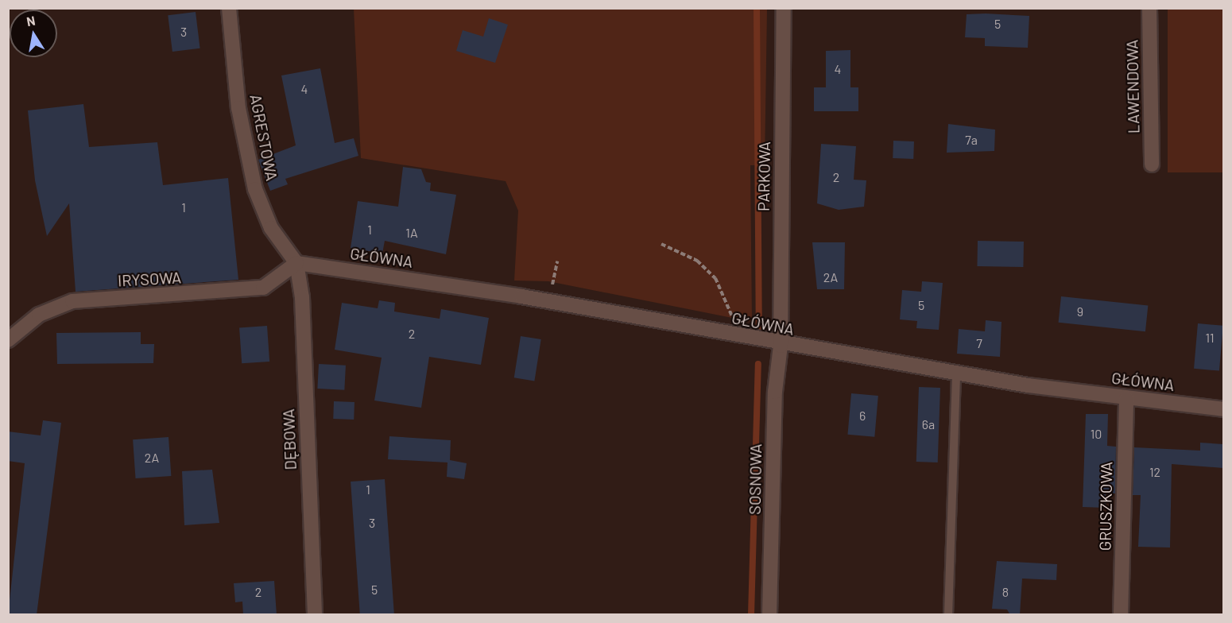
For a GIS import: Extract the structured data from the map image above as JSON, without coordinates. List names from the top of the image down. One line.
{"streets":{"street":["LAWENDOWA","AGRESTOWA","PARKOWA","GŁÓWNA","IRYSOWA","DĘBOWA","SOSNOWA","GRUSZKOWA"]},"crossings":[["AGRESTOWA","GŁÓWNA"],["AGRESTOWA","IRYSOWA"],["AGRESTOWA","DĘBOWA"],["PARKOWA","GŁÓWNA"],["PARKOWA","SOSNOWA"],["GŁÓWNA","IRYSOWA"],["GŁÓWNA","DĘBOWA"],["GŁÓWNA","SOSNOWA"],["GŁÓWNA","GRUSZKOWA"],["IRYSOWA","DĘBOWA"]],"house_numbers":["5","3","4","4","7a","2","1","1","1A","2A","5","9","2","11","7","6","6a","10","2A","12","1","3","5","2","8"],"north":"top"}
